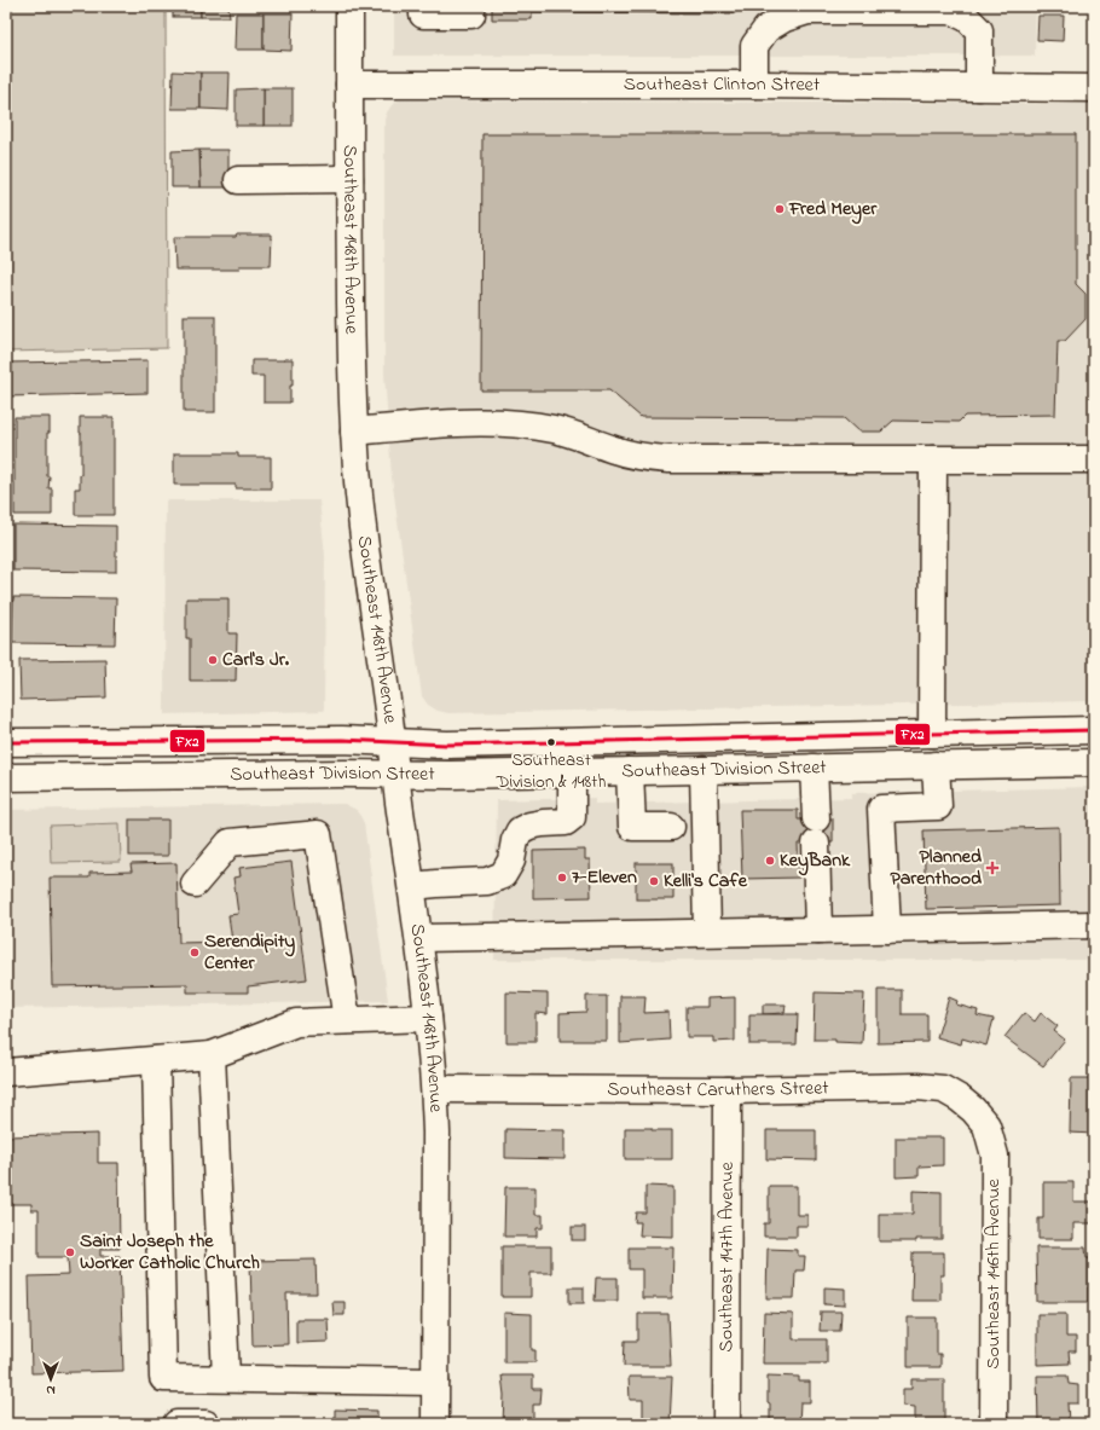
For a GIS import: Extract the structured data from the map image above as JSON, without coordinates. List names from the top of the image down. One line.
{"streets":{"main road":["Southeast Clinton Street","Southeast 148th Avenue","Southeast Division Street","Southeast Caruthers Street","Southeast 147th Avenue","Southeast 146th Avenue"]},"crossings":[["Southeast Clinton Street","Southeast 148th Avenue"],["Southeast 148th Avenue","Southeast Division Street"],["Southeast 148th Avenue","Southeast Caruthers Street"],["Southeast Caruthers Street","Southeast 147th Avenue"],["Southeast Caruthers Street","Southeast 146th Avenue"]],"places":{"other":["Fred Meyer","Carl's Jr.","Southeast Division & 148th","KeyBank","7-Eleven","Kelli's Cafe","Serendipity Center","Saint Joseph the Worker Catholic Church"],"health":["Planned Parenthood"]},"lines":["transit line FX2"],"north":"bottom"}
